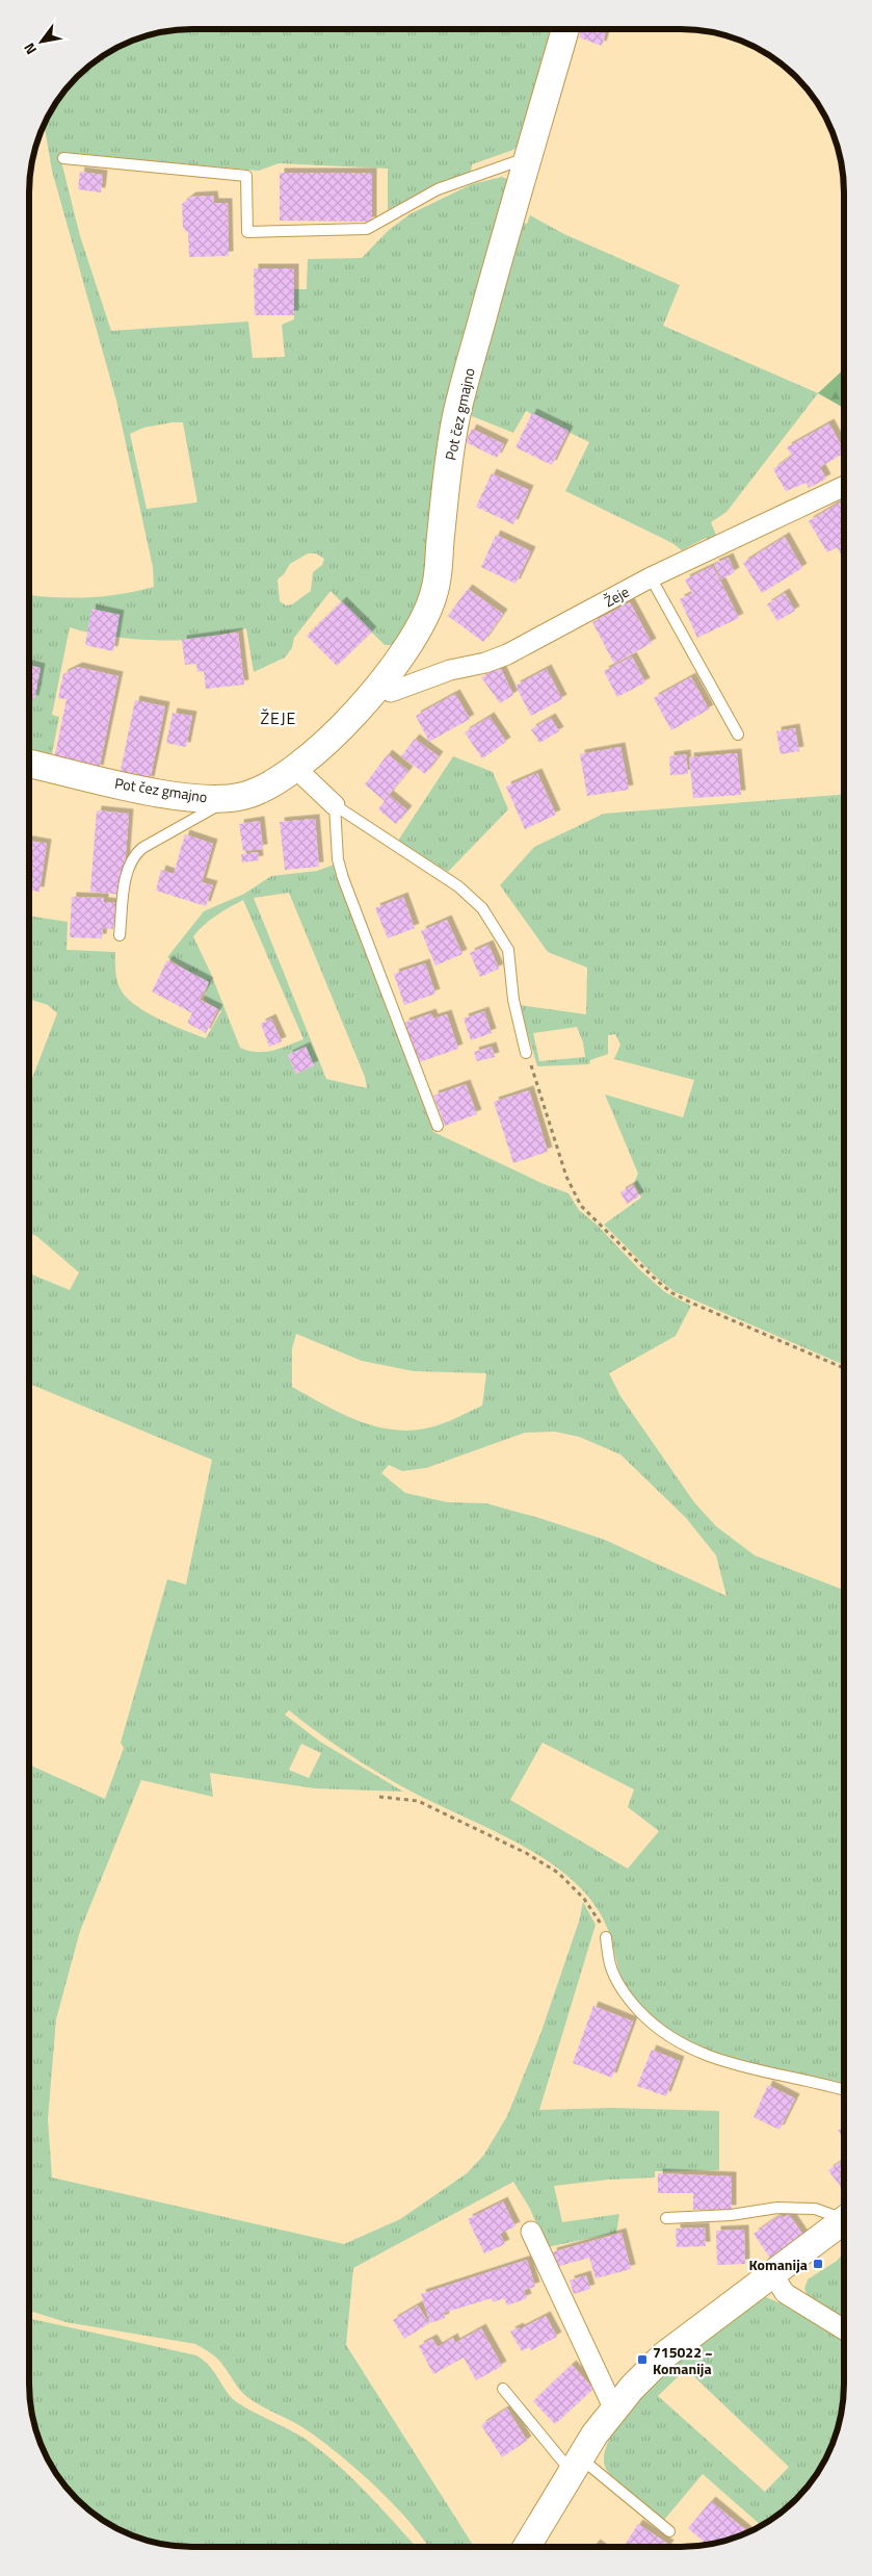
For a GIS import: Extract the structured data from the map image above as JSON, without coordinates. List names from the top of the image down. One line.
{"streets":{"street":["Pot čez gmajno","Žeje"]},"crossings":[["Pot čez gmajno","Žeje"]],"districts":["ŽEJE"],"places":{"transit":["Komanija","715022 ~ Komanija"]},"north":"bottom left"}
